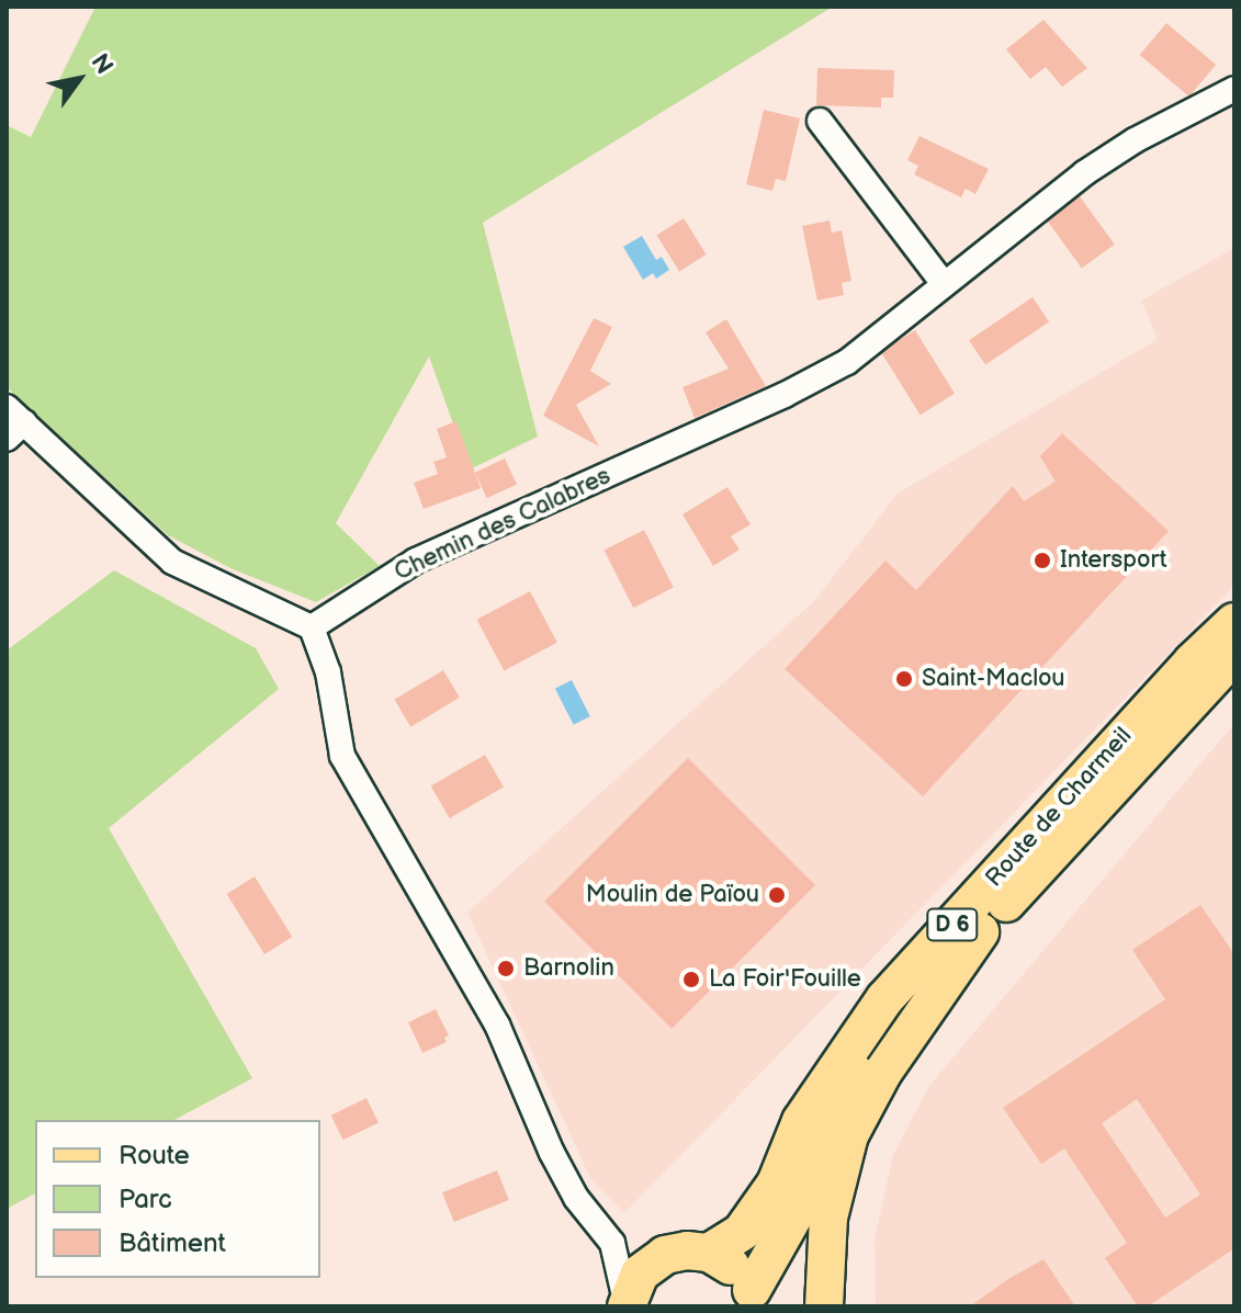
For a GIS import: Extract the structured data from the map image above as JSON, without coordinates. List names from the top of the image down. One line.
{"streets":{"main road":["Route de Charmeil","D 6"],"street":["Chemin des Calabres"]},"places":["Intersport","Saint-Maclou","Moulin de Païou","Barnolin","La Foir'Fouille"],"legend":["Route","Parc","Bâtiment"],"north":"top right"}
